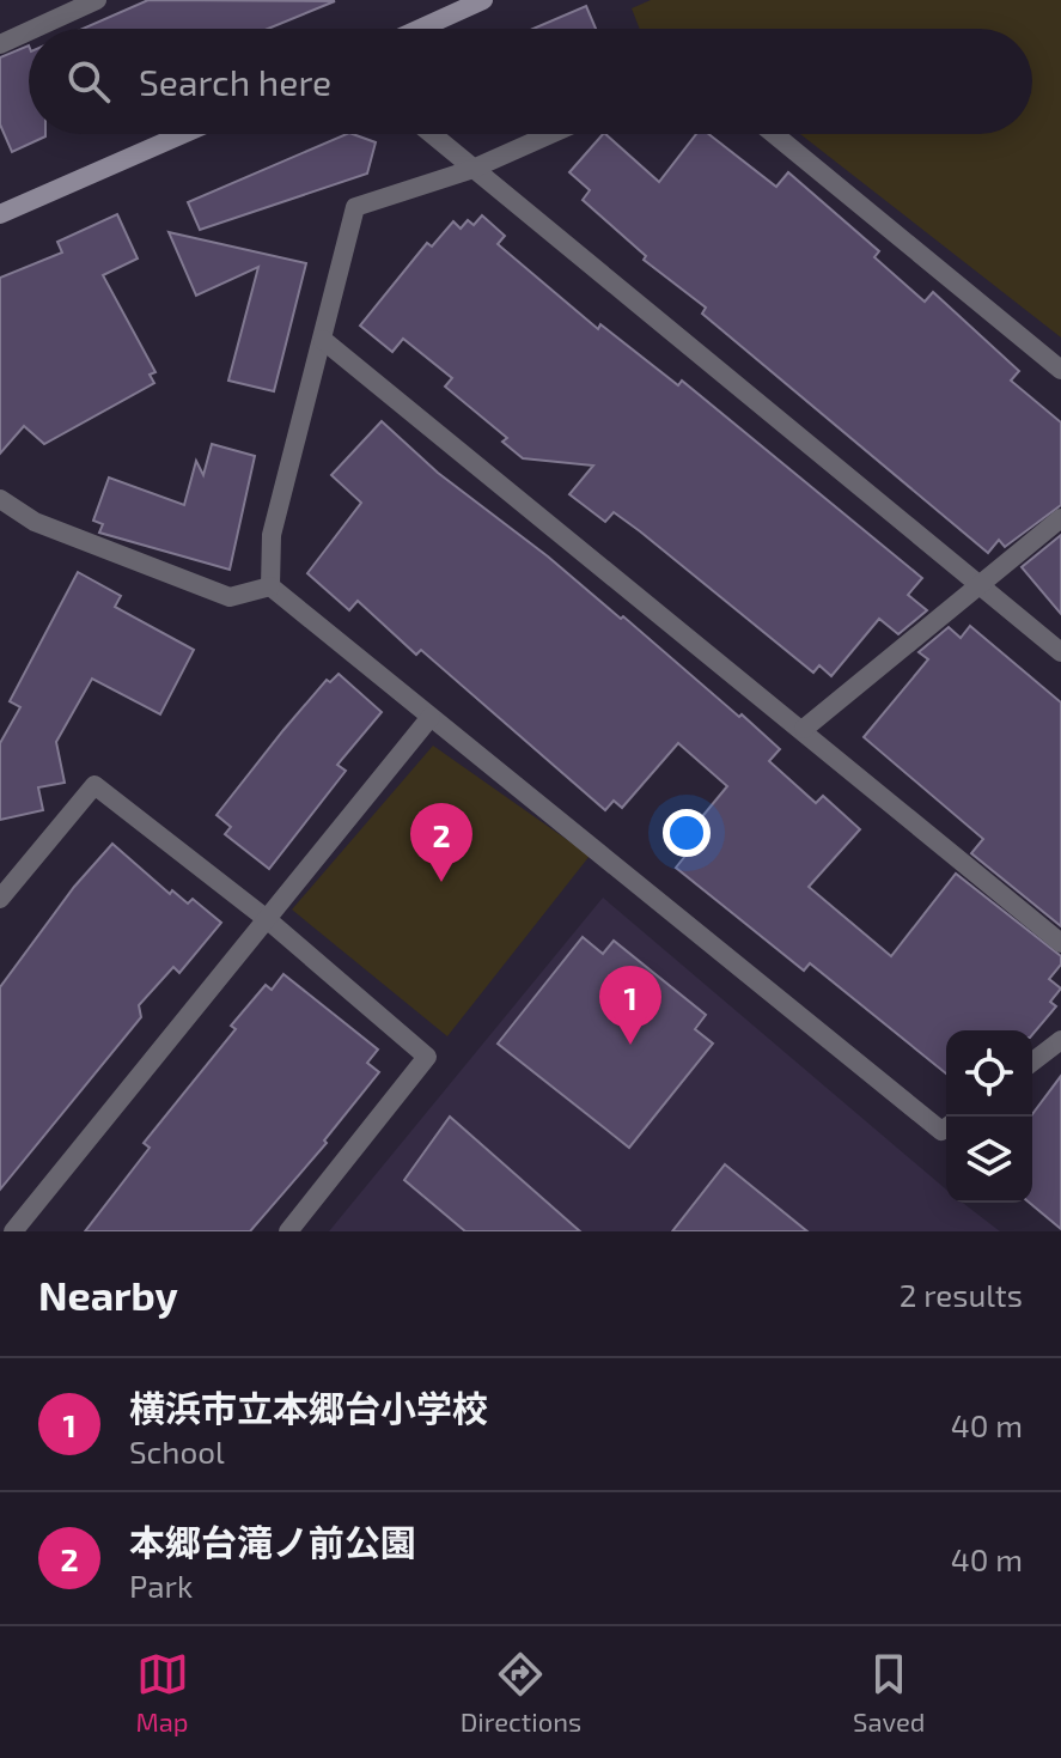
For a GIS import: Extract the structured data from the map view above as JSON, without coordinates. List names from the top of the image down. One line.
{"page":{"search":"Search here","pins":["2","1"],"heading":["Nearby","2 results"],"list":[{"mark":"1","name":"横浜市立本郷台小学校","note":"School","value":"40 m"},{"mark":"2","name":"本郷台滝ノ前公園","note":"Park","value":"40 m"}],"nav":["Map","Directions","Saved"]}}
